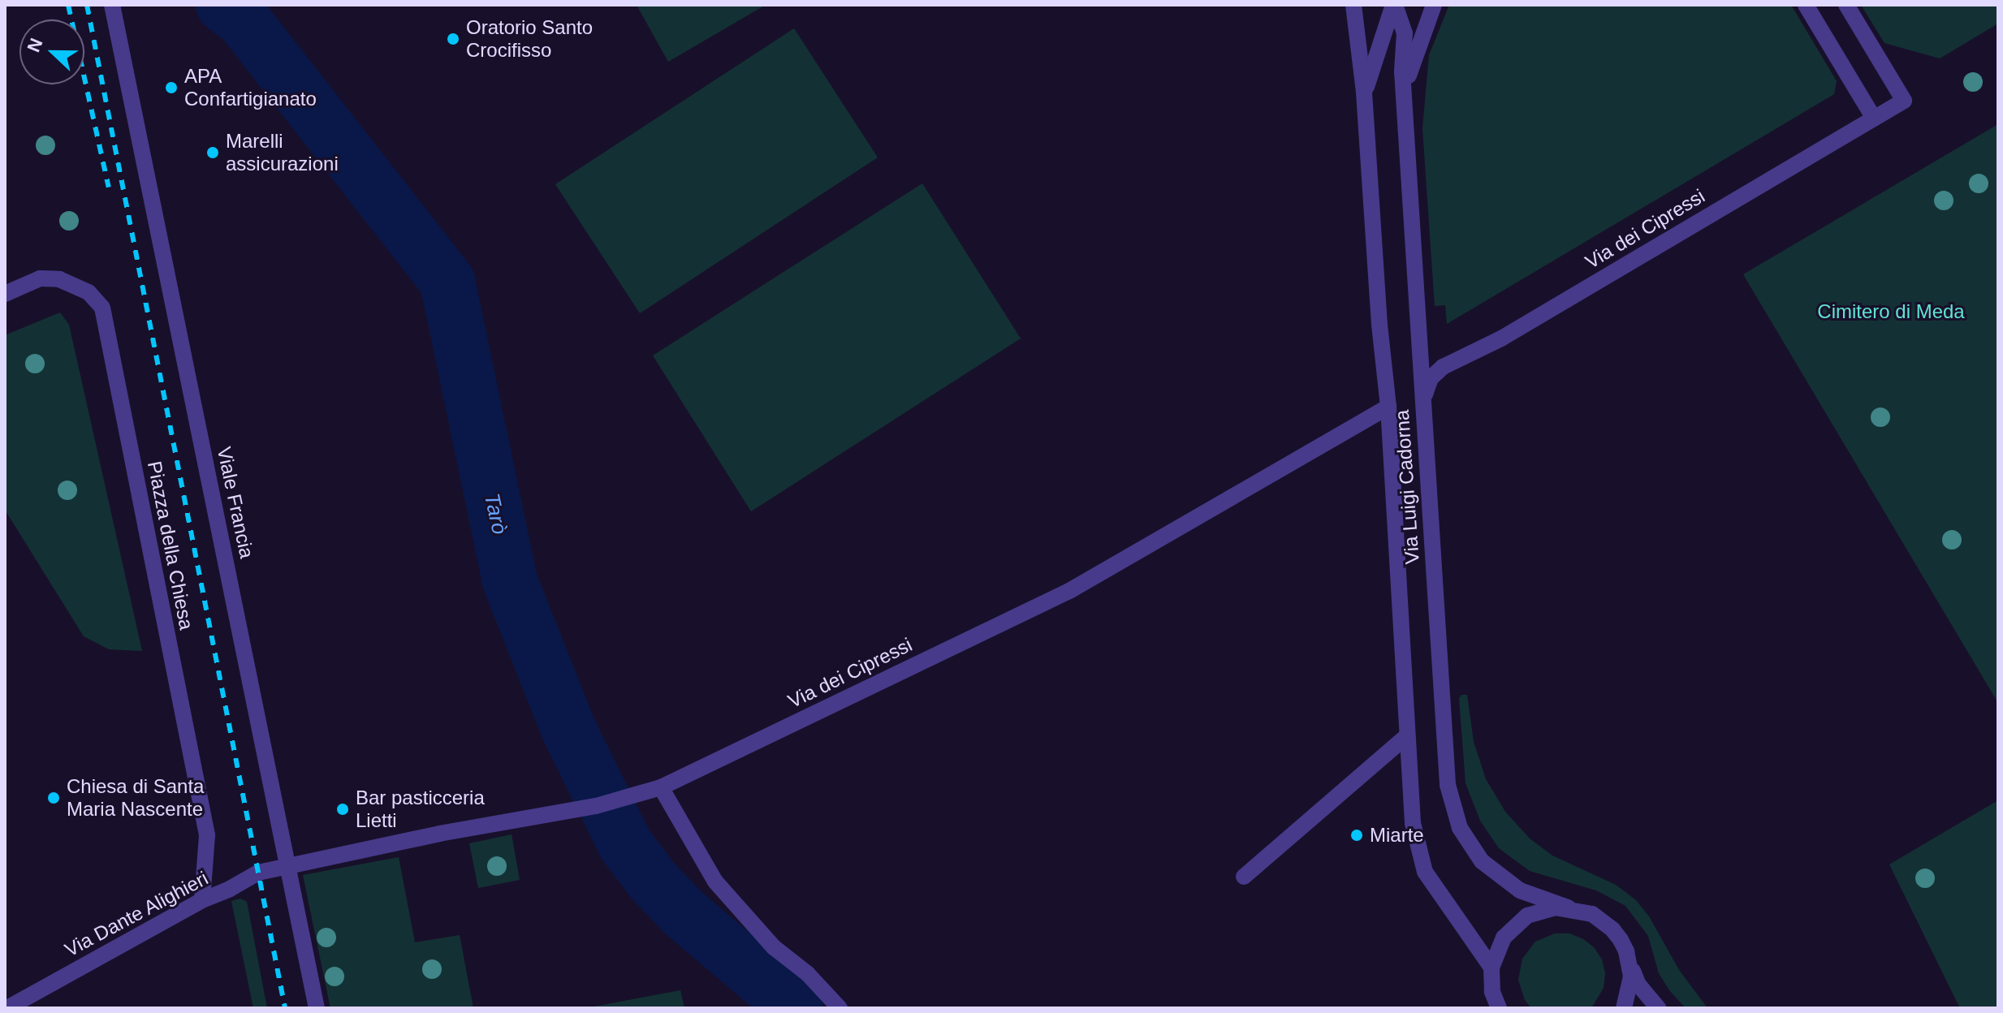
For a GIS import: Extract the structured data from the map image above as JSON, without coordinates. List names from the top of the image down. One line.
{"streets":{"street":["Via dei Cipressi","Via Luigi Cadorna","Viale Francia","Piazza della Chiesa","Via Dante Alighieri"]},"crossings":[["Via dei Cipressi","Via Luigi Cadorna"],["Via dei Cipressi","Viale Francia"],["Via dei Cipressi","Via Dante Alighieri"],["Viale Francia","Via Dante Alighieri"],["Piazza della Chiesa","Via Dante Alighieri"]],"water":["Tarò"],"parks":["Cimitero di Meda"],"places":["Oratorio Santo Crocifisso","APA Confartigianato","Marelli assicurazioni","Chiesa di Santa Maria Nascente","Bar pasticceria Lietti","Miarte"],"north":"left"}
